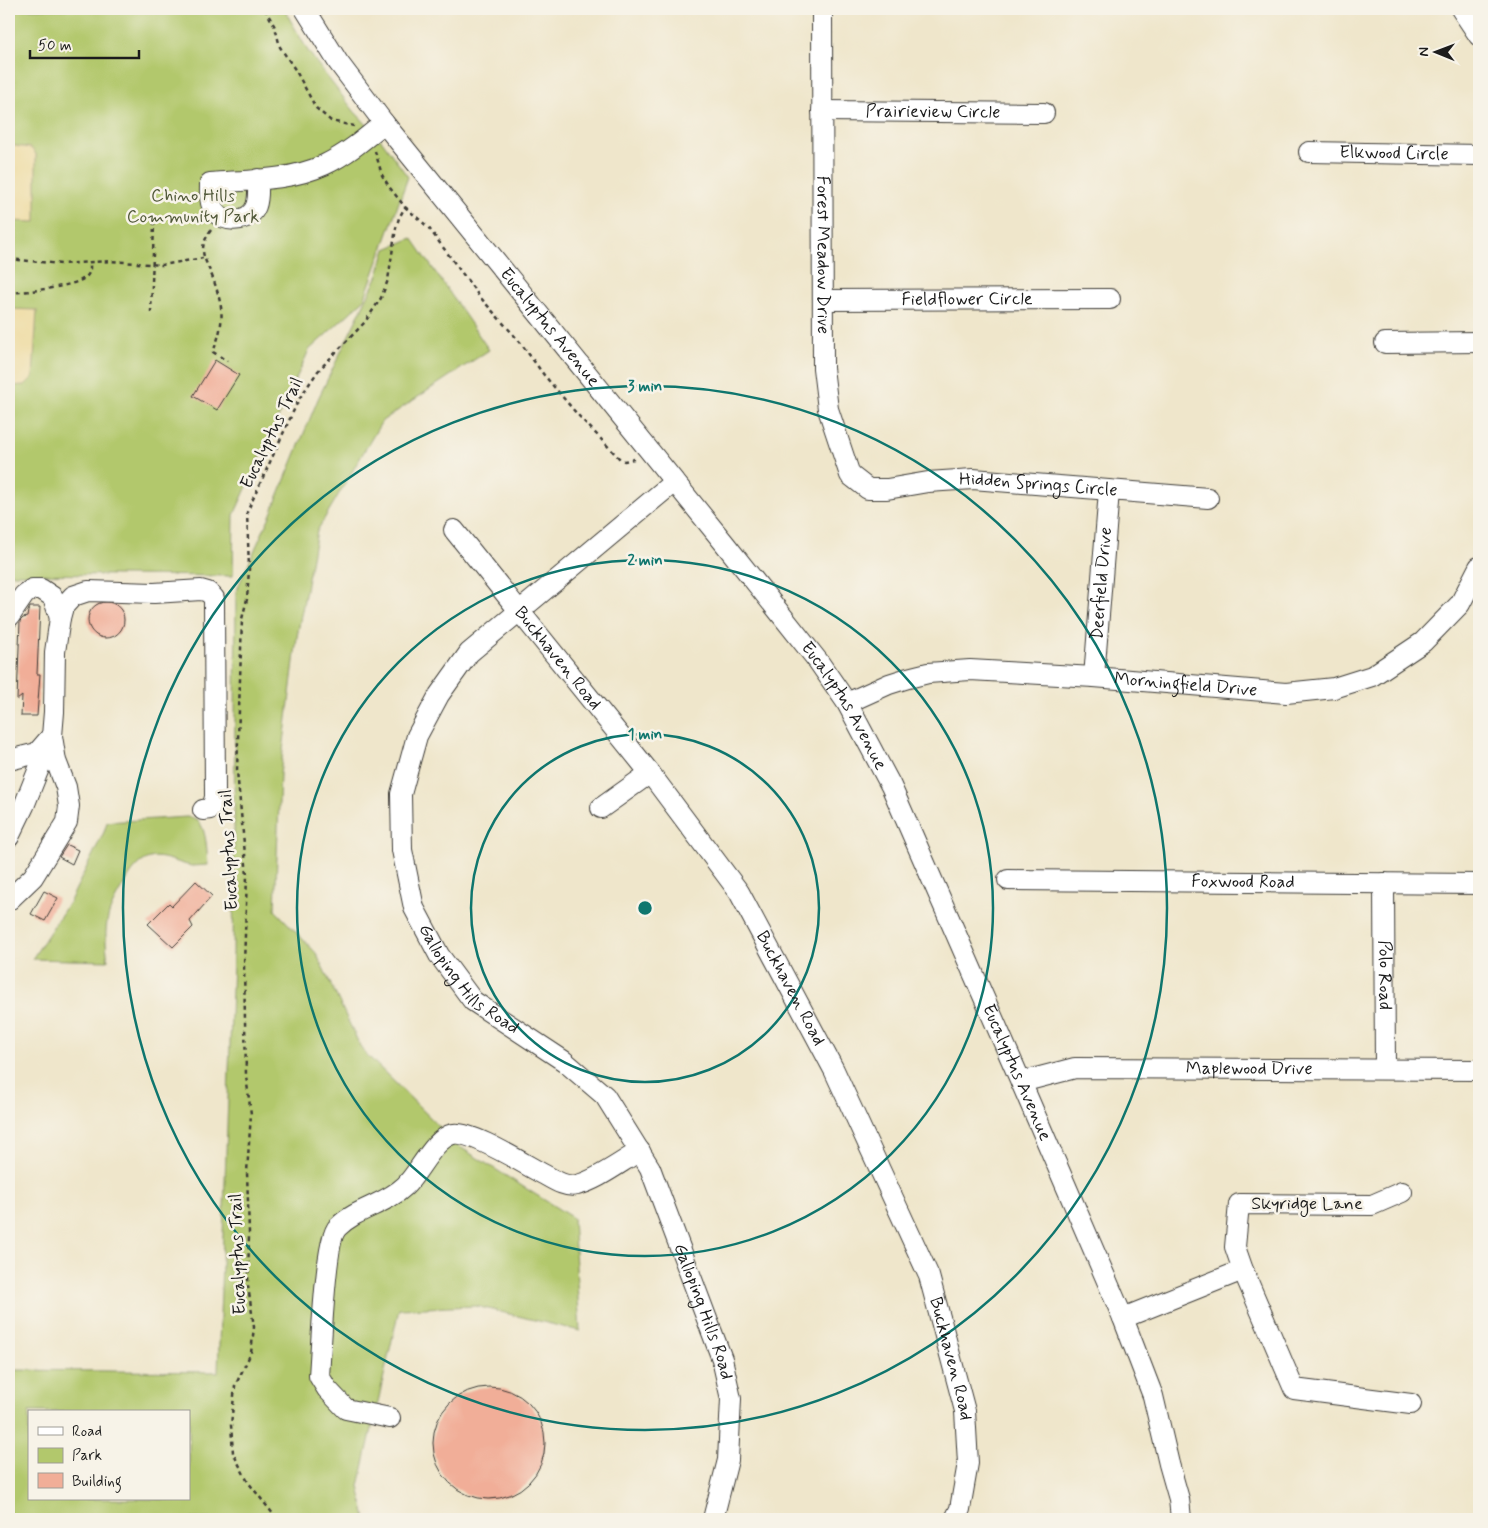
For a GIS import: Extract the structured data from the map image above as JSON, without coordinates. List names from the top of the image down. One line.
{"streets":{"street":["Prairieview Circle","Elkwood Circle","Forest Meadow Drive","Fieldflower Circle","Eucalyptus Avenue","Hidden Springs Circle","Deerfield Drive","Buckhaven Road","Morningfield Drive","Foxwood Road","Polo Road","Galloping Hills Road","Maplewood Drive","Skyridge Lane"],"path":["Eucalyptus Trail"]},"crossings":[["Prairieview Circle","Forest Meadow Drive"],["Forest Meadow Drive","Fieldflower Circle"],["Forest Meadow Drive","Hidden Springs Circle"],["Eucalyptus Avenue","Morningfield Drive"],["Eucalyptus Avenue","Galloping Hills Road"],["Eucalyptus Avenue","Maplewood Drive"],["Hidden Springs Circle","Deerfield Drive"],["Deerfield Drive","Morningfield Drive"],["Buckhaven Road","Galloping Hills Road"],["Foxwood Road","Polo Road"],["Polo Road","Maplewood Drive"]],"parks":["Chino Hills Community Park"],"legend":["Road","Park","Building"],"scale_bar":"50 m","north":"left","rings":["3 min","2 min","1 min"]}
